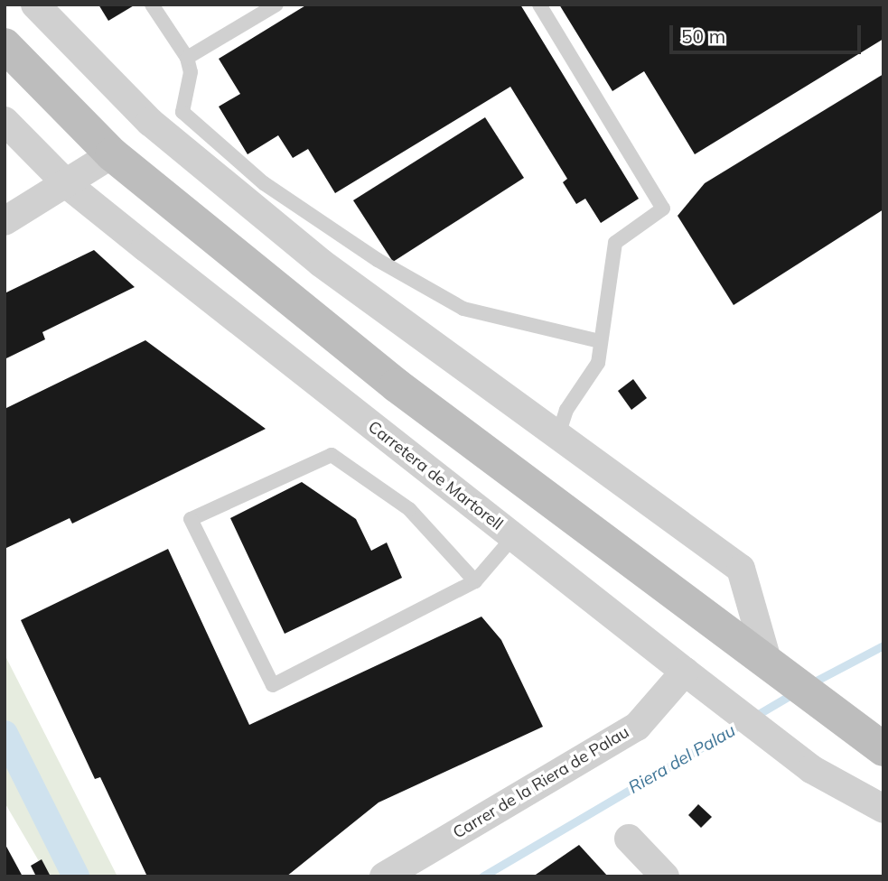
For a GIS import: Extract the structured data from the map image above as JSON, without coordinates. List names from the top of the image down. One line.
{"streets":{"street":["Carretera de Martorell","Carrer de la Riera de Palau"]},"crossings":[["Carretera de Martorell","Carrer de la Riera de Palau"]],"water":["Riera del Palau"],"scale_bar":"50 m"}
